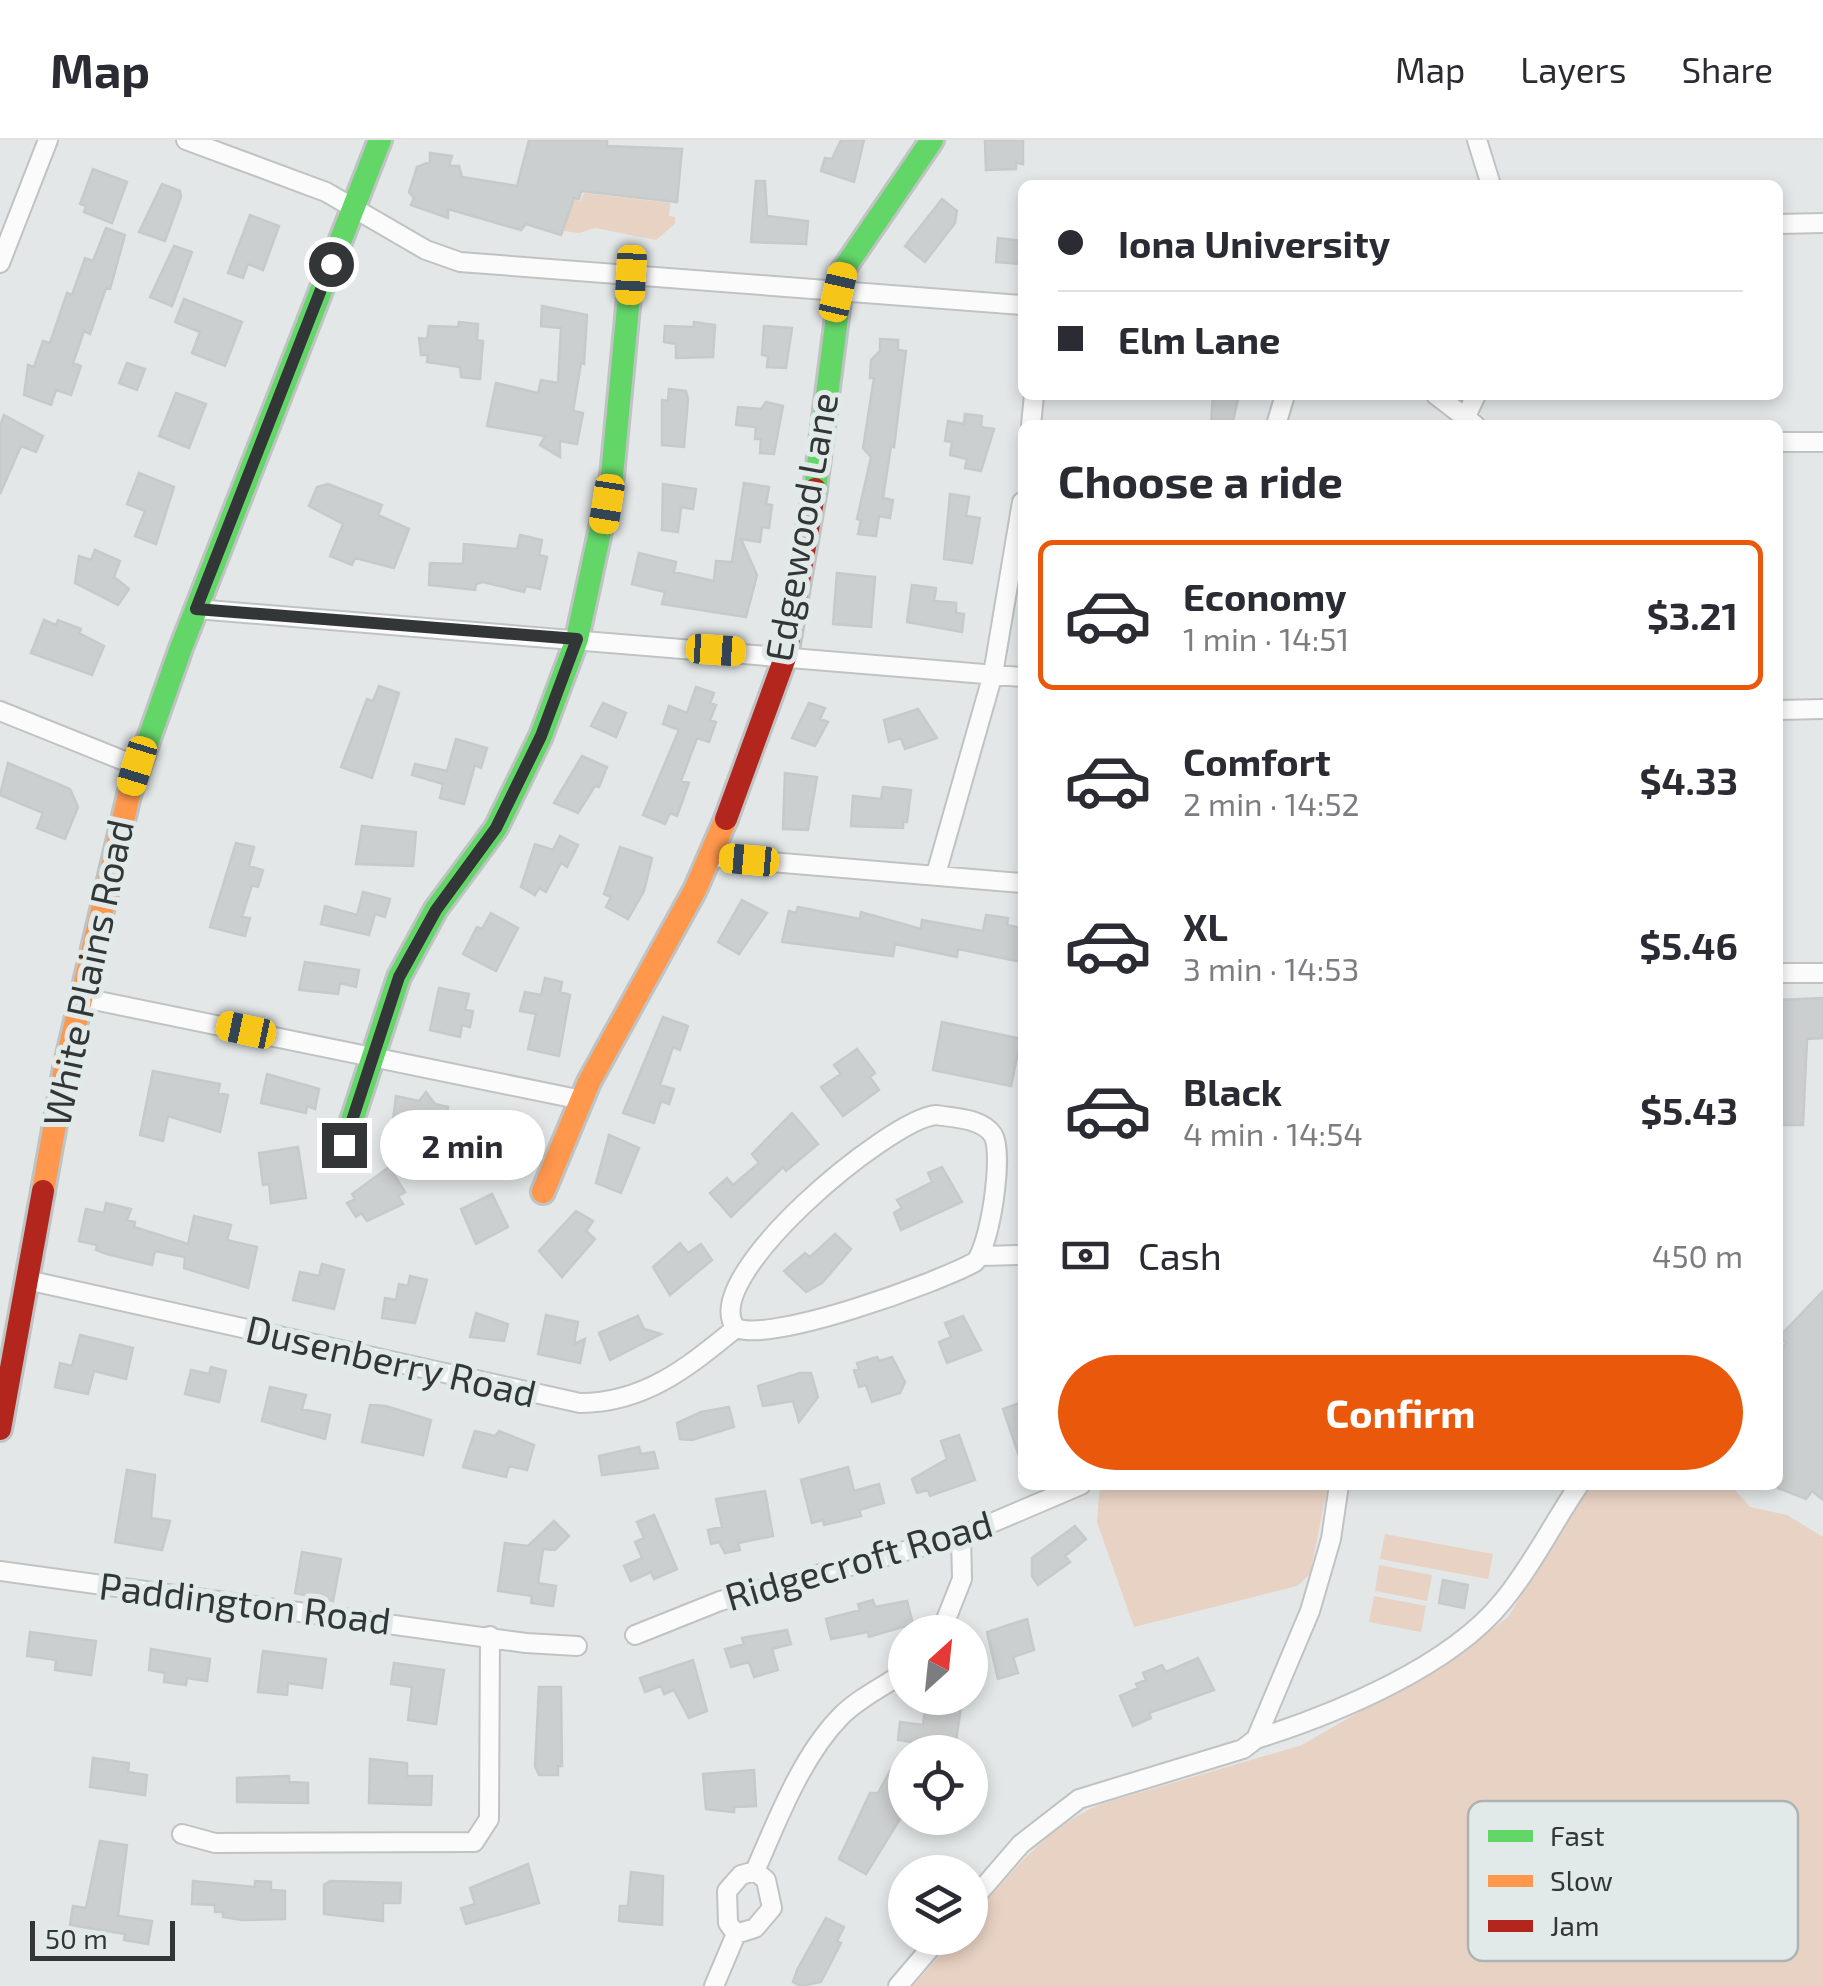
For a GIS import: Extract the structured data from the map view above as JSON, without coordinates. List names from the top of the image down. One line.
{"streets":{"street":["Edgewood Lane","White Plains Road","Dusenberry Road","Ridgecroft Road","Paddington Road"]},"crossings":[["White Plains Road","Dusenberry Road"]],"legend":["Fast","Slow","Jam"],"scale_bar":"50 m","north":"top right","page":{"header":"Map","nav":["Map","Layers","Share"],"banner":["Iona University","Elm Lane"],"heading":"Choose a ride","list":[{"name":"Economy","note":"1 min · 14:51","value":"$3.21"},{"name":"Comfort","note":"2 min · 14:52","value":"$4.33"},{"name":"XL","note":"3 min · 14:53","value":"$5.46"},{"name":"Black","note":"4 min · 14:54","value":"$5.43"}],"bubble":"2 min","pay":["Cash","450 m"],"buttons":"Confirm","scale":"50 m"}}
